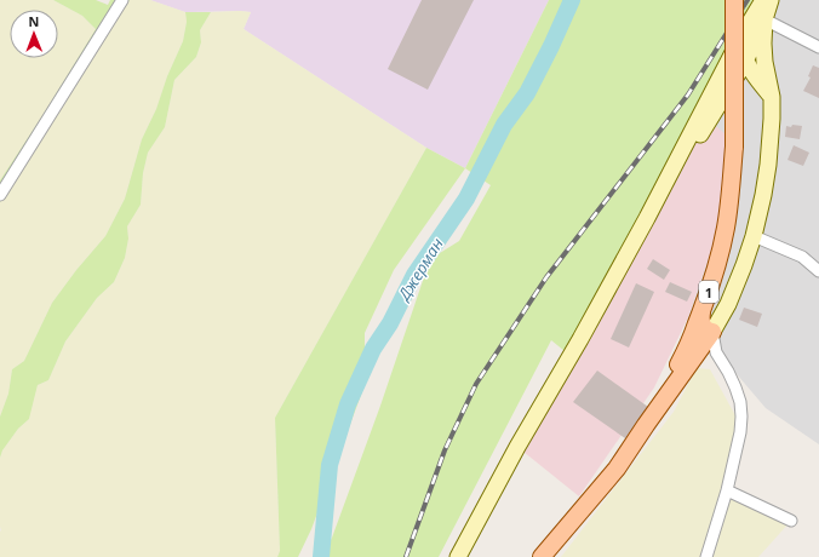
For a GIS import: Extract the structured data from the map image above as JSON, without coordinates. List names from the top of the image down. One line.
{"streets":{"main road":["1"]},"water":["Джерман"],"north":"top"}
